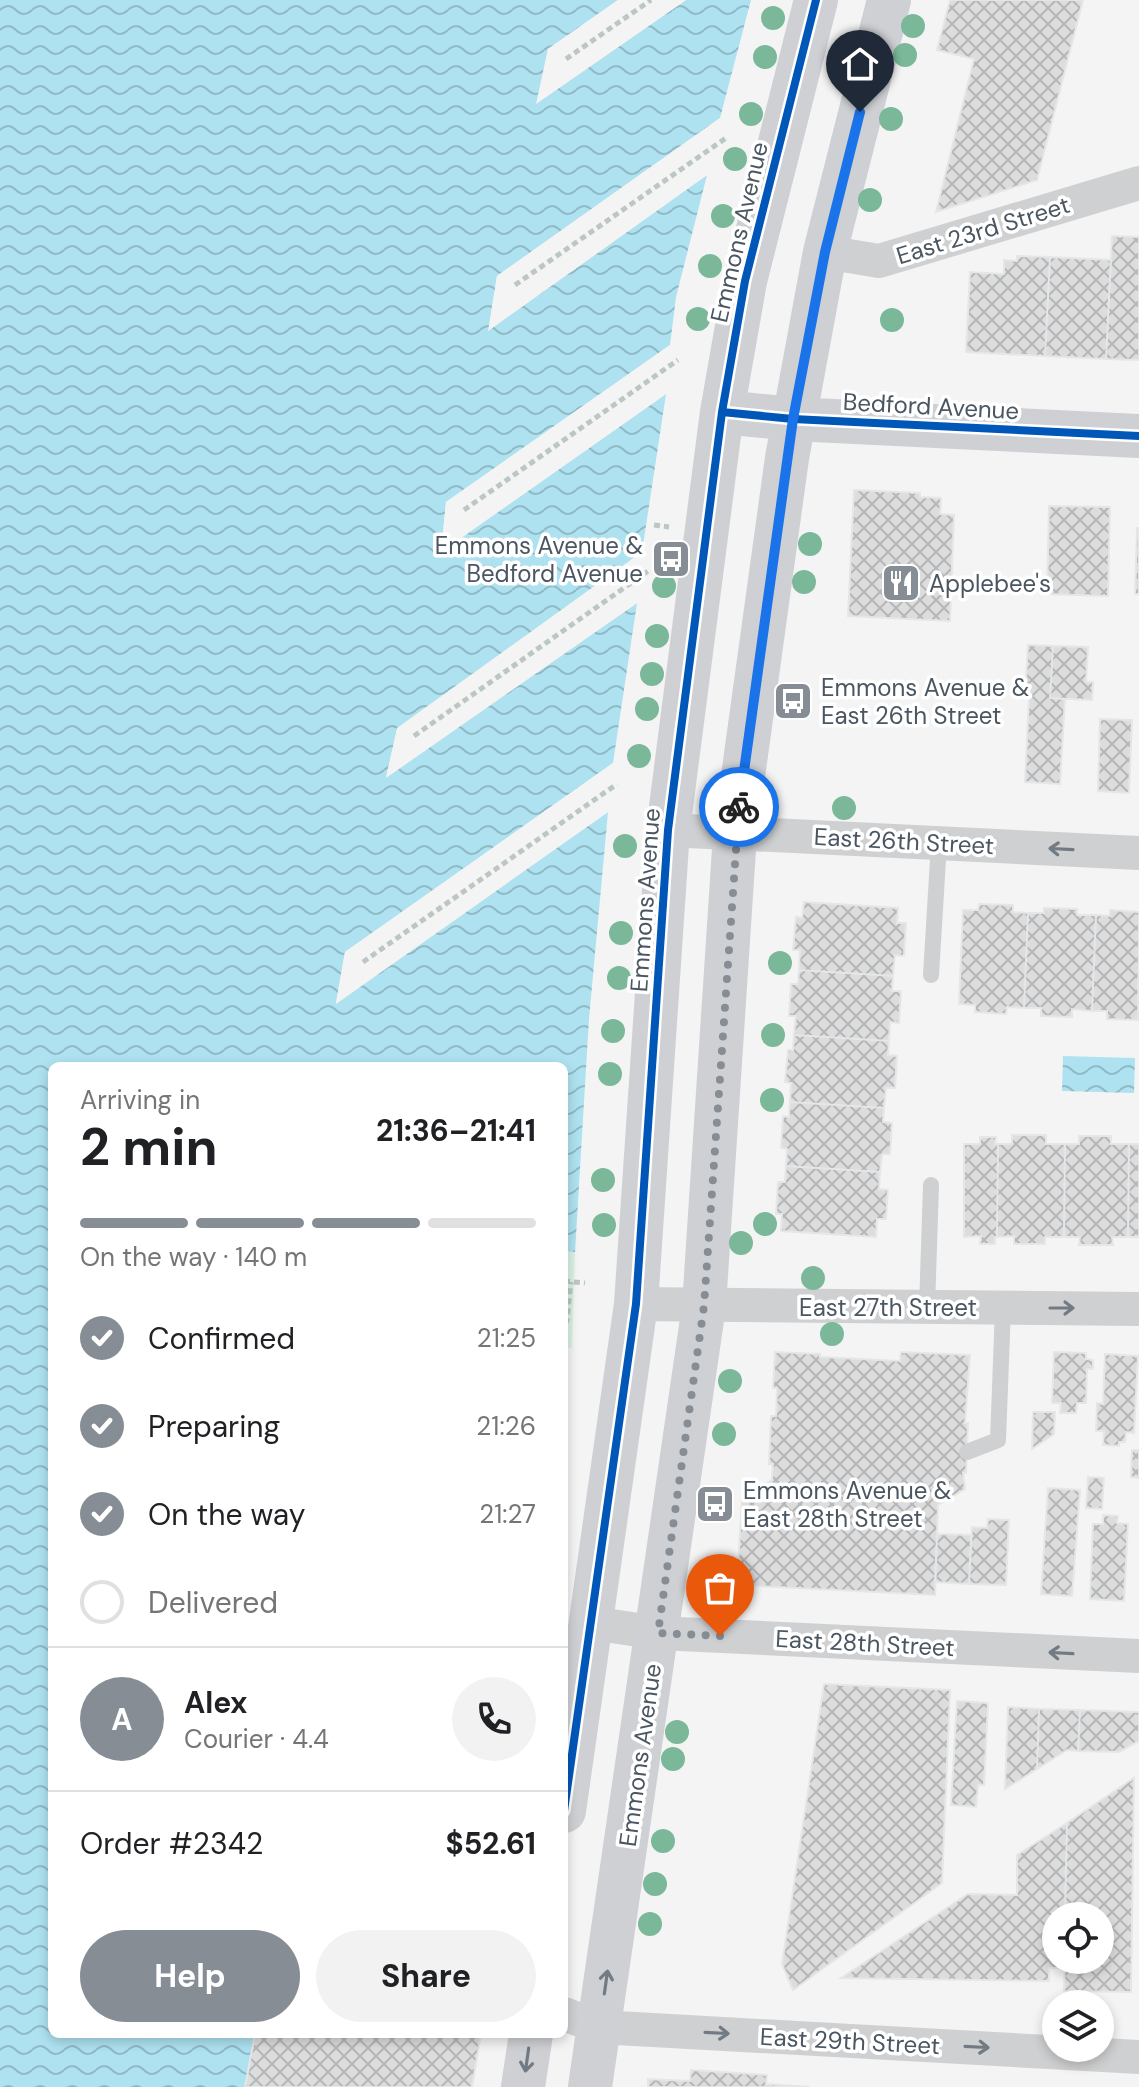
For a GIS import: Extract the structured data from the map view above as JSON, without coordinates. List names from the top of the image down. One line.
{"streets":{"main road":["Emmons Avenue","Bedford Avenue"],"street":["East 23rd Street","East 26th Street","East 27th Street","East 28th Street","East 29th Street"]},"crossings":[["East 23rd Street","Emmons Avenue"],["Emmons Avenue","Bedford Avenue"],["Emmons Avenue","East 26th Street"],["Emmons Avenue","East 27th Street"],["Emmons Avenue","East 28th Street"],["Emmons Avenue","East 29th Street"]],"one_way":["East 26th Street","East 28th Street","East 29th Street"],"places":{"bus stop":["Emmons Avenue & Bedford Avenue","Emmons Avenue & East 26th Street","Emmons Avenue & East 28th Street"],"restaurant":["Applebee's"]},"page":{"heading":["2 min","Arriving in","21:36–21:41"],"panel":["Alex","Courier · 4.4","Order #2342","$52.61"],"bar":"On the way · 140 m","list":[["Confirmed","21:25"],["Preparing","21:26"],["On the way","21:27"],"Delivered"],"round":"A","buttons":["Help","Share"]}}
